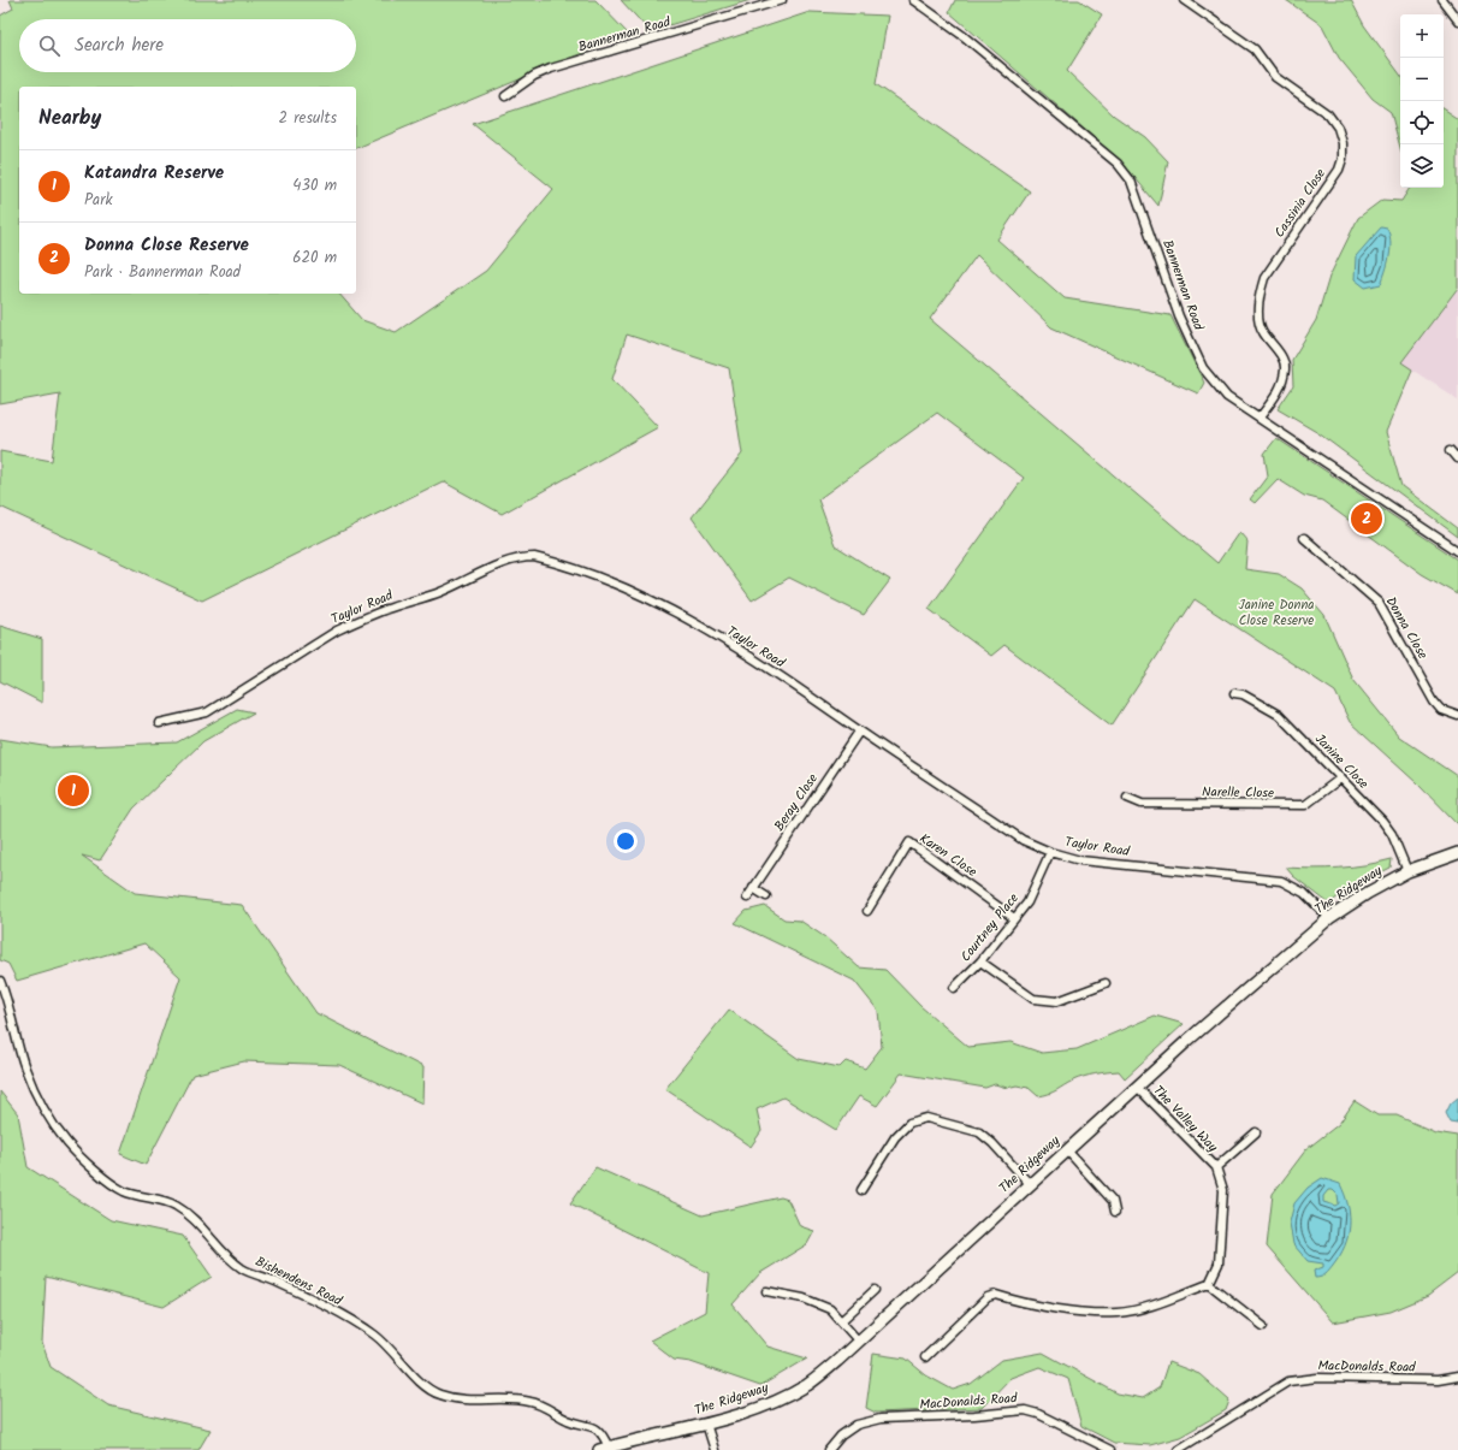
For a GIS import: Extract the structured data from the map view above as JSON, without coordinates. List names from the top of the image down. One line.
{"streets":{"street":["Bannerman Road","Cassinia Close","Taylor Road","Donna Close","Janine Close","Narelle Close","Beray Close","Karen Close","The Ridgeway","Courtney Place","The Valley Way","Bishendens Road","MacDonalds Road"]},"crossings":[["Bannerman Road","Cassinia Close"],["Taylor Road","Beray Close"],["Taylor Road","The Ridgeway"],["Taylor Road","Courtney Place"],["Janine Close","Narelle Close"],["Janine Close","The Ridgeway"],["Karen Close","Courtney Place"],["The Ridgeway","The Valley Way"],["The Ridgeway","Bishendens Road"]],"parks":["Janine Donna Close Reserve"],"page":{"map_buttons":["+","−"],"search":"Search here","heading":["Nearby","2 results"],"list":[{"mark":"1","name":"Katandra Reserve","note":"Park","value":"430 m"},{"mark":"2","name":"Donna Close Reserve","note":"Park · Bannerman Road","value":"620 m"}],"pins":["2","1"]}}
